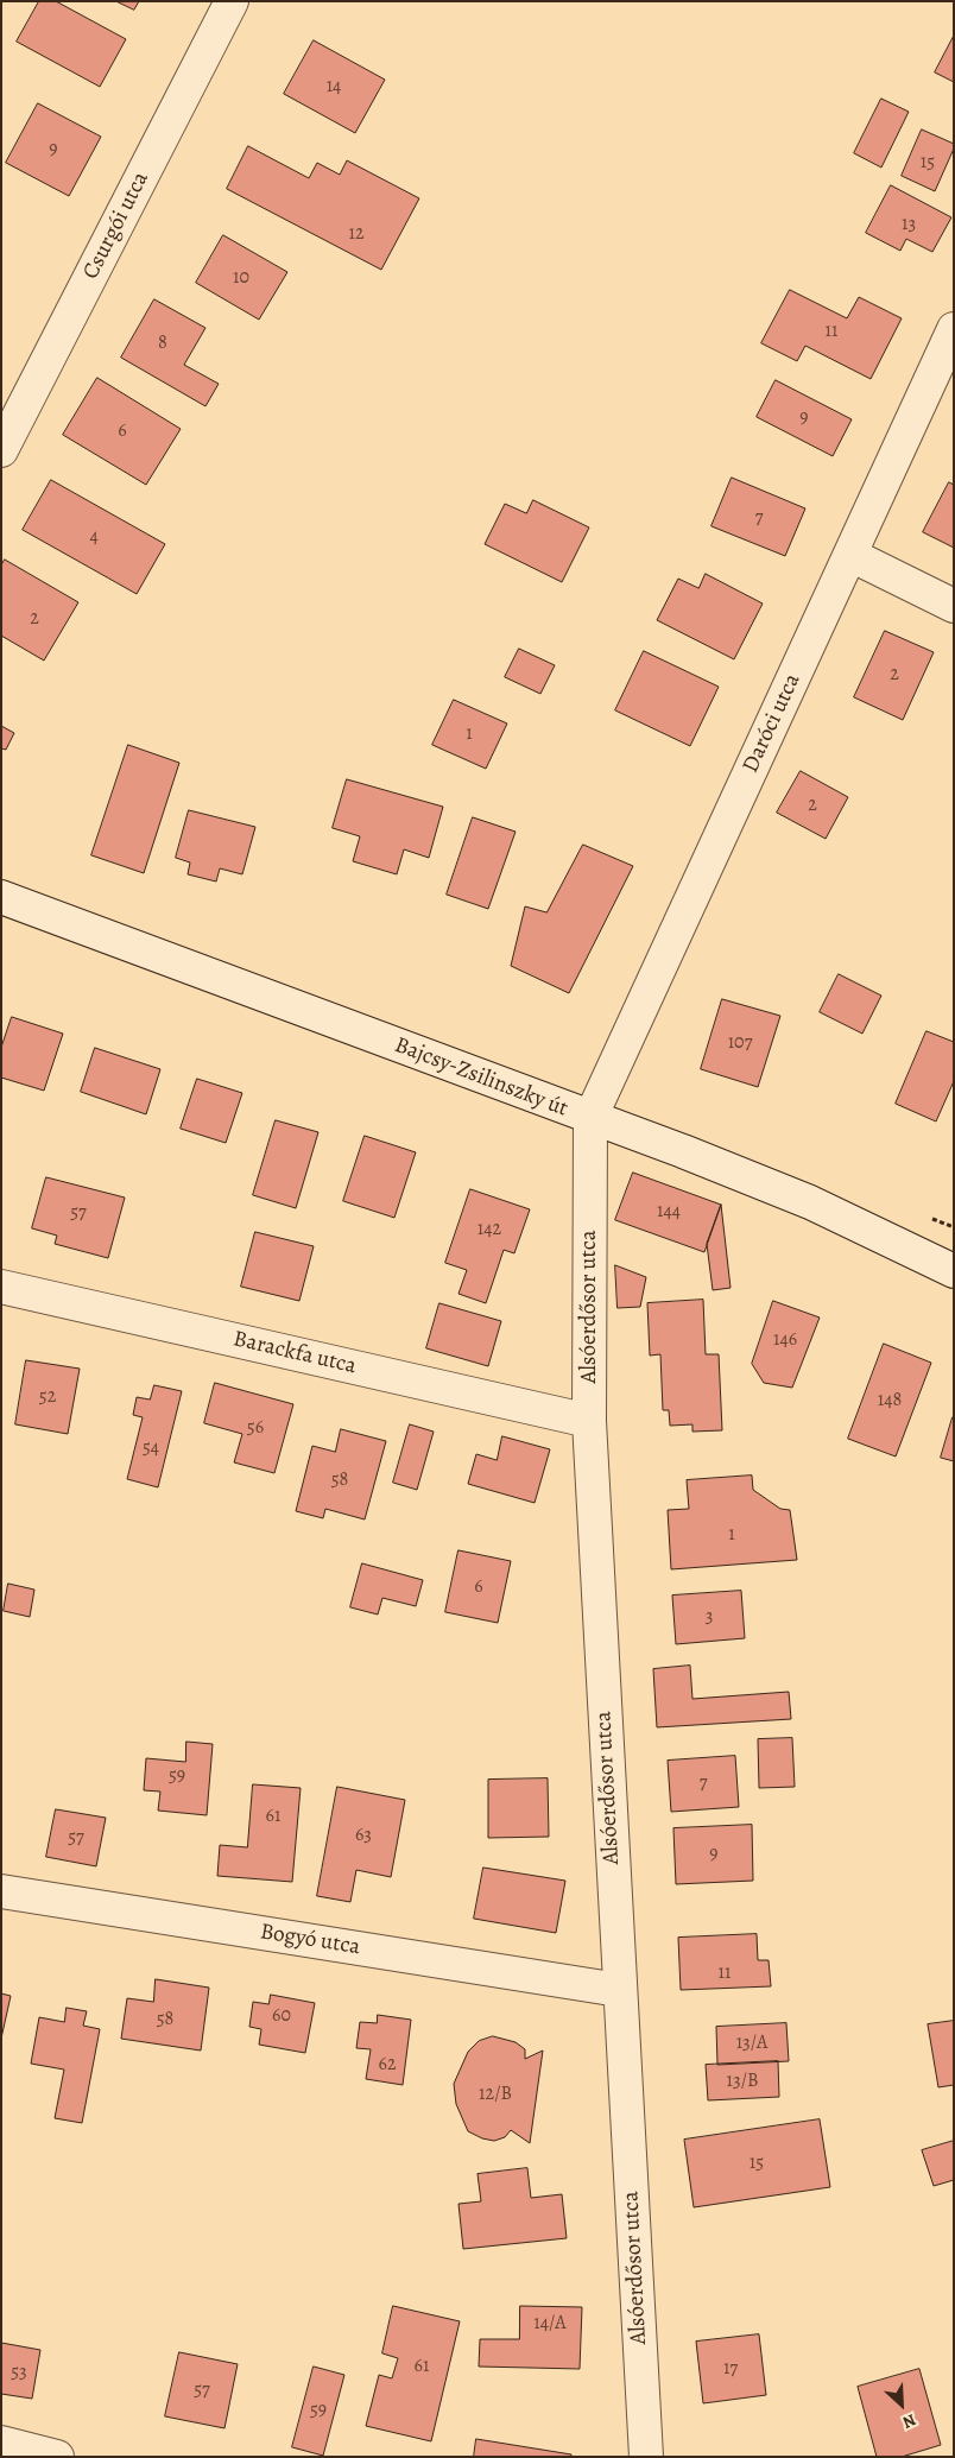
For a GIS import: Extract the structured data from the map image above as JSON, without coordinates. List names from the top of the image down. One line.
{"streets":{"street":["Csurgói utca","Daróci utca","Bajcsy-Zsilinszky út","Alsóerdősor utca","Barackfa utca","Bogyó utca"]},"crossings":[["Daróci utca","Bajcsy-Zsilinszky út"],["Daróci utca","Alsóerdősor utca"],["Bajcsy-Zsilinszky út","Alsóerdősor utca"],["Alsóerdősor utca","Barackfa utca"],["Alsóerdősor utca","Bogyó utca"]],"house_numbers":["14","9","15","13","12","10","11","8","9","6","7","4","2","2","1","2","107","144","57","142","146","52","148","56","54","58","1","6","3","59","7","61","63","57","9","11","60","58","13/A","62","13/B","12/B","15","14/A","61","17","53","57","59"],"north":"bottom right"}
